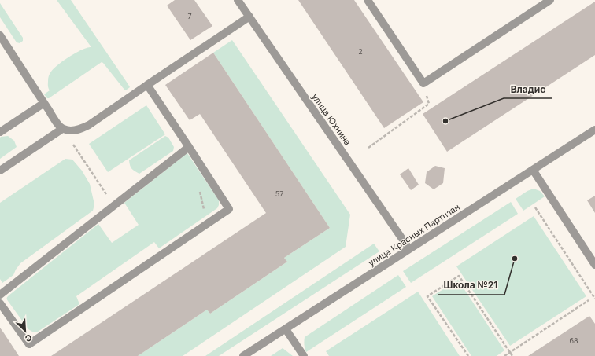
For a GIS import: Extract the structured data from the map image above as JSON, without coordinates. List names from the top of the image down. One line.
{"streets":{"street":["улица Юхнина","улица Красных Партизан"]},"crossings":[["улица Юхнина","улица Красных Партизан"]],"places":["Владис","Школа №21"],"house_numbers":["7","2","57","68"],"north":"bottom right"}
